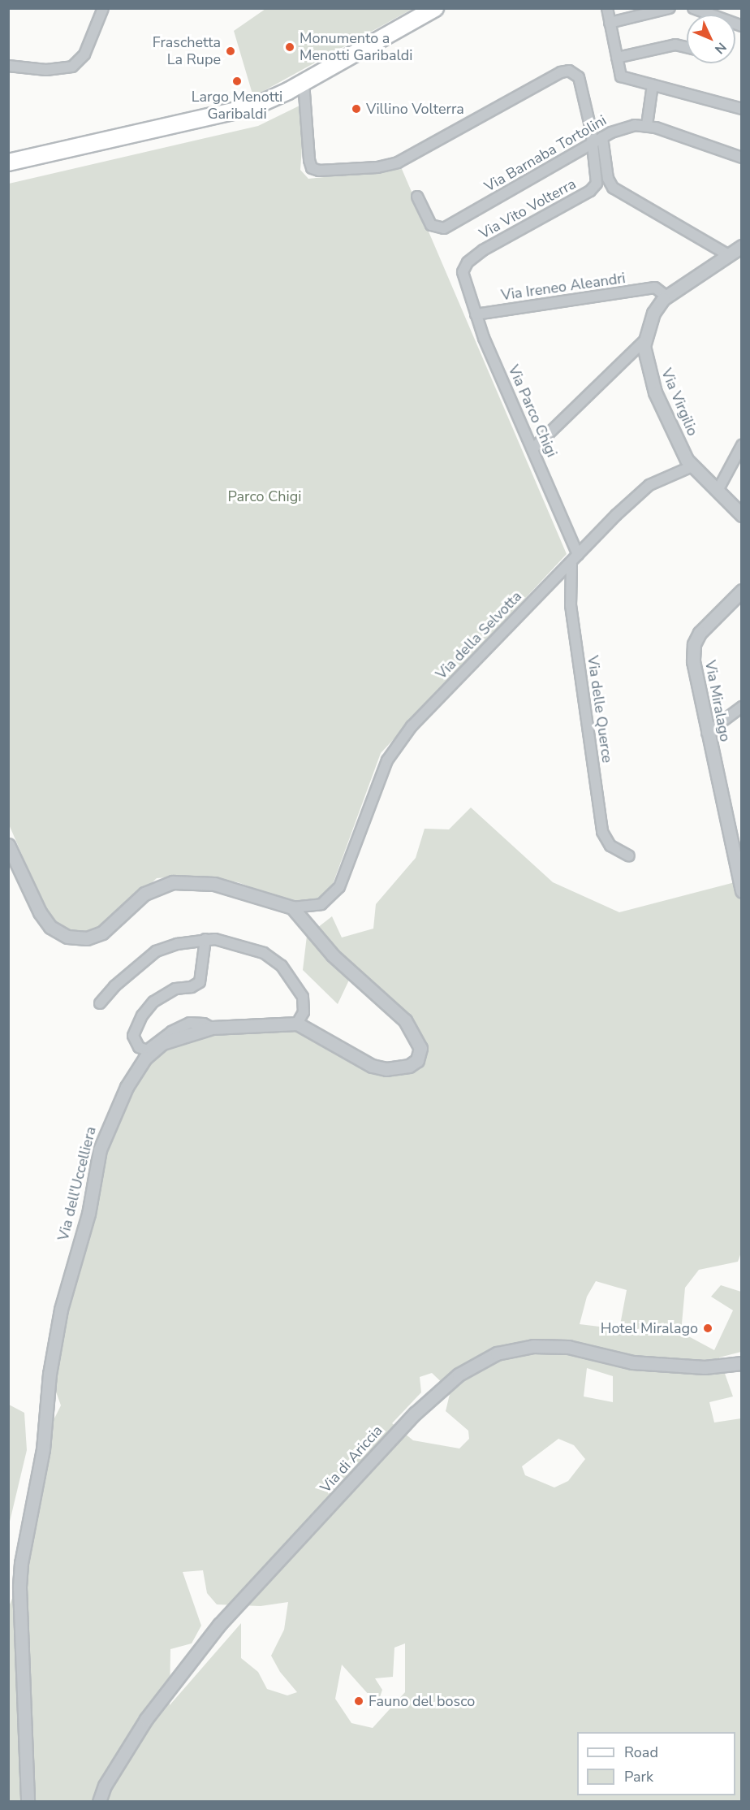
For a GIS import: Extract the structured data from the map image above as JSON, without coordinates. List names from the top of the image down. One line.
{"streets":{"street":["Via Barnaba Tortolini","Via Vito Volterra","Via Ireneo Aleandri","Via Virgilio","Via Parco Chigi","Via della Selvotta","Via Miralago","Via delle Querce","Via dell'Uccelliera","Via di Ariccia"]},"crossings":[["Via Barnaba Tortolini","Via Vito Volterra"],["Via Vito Volterra","Via Parco Chigi"],["Via Ireneo Aleandri","Via Parco Chigi"],["Via Virgilio","Via della Selvotta"],["Via Parco Chigi","Via della Selvotta"],["Via Parco Chigi","Via delle Querce"],["Via della Selvotta","Via delle Querce"]],"parks":["Parco Chigi"],"places":["Monumento a Menotti Garibaldi","Fraschetta La Rupe","Largo Menotti Garibaldi","Villino Volterra","Hotel Miralago","Fauno del bosco"],"legend":["Road","Park"],"north":"bottom right"}
